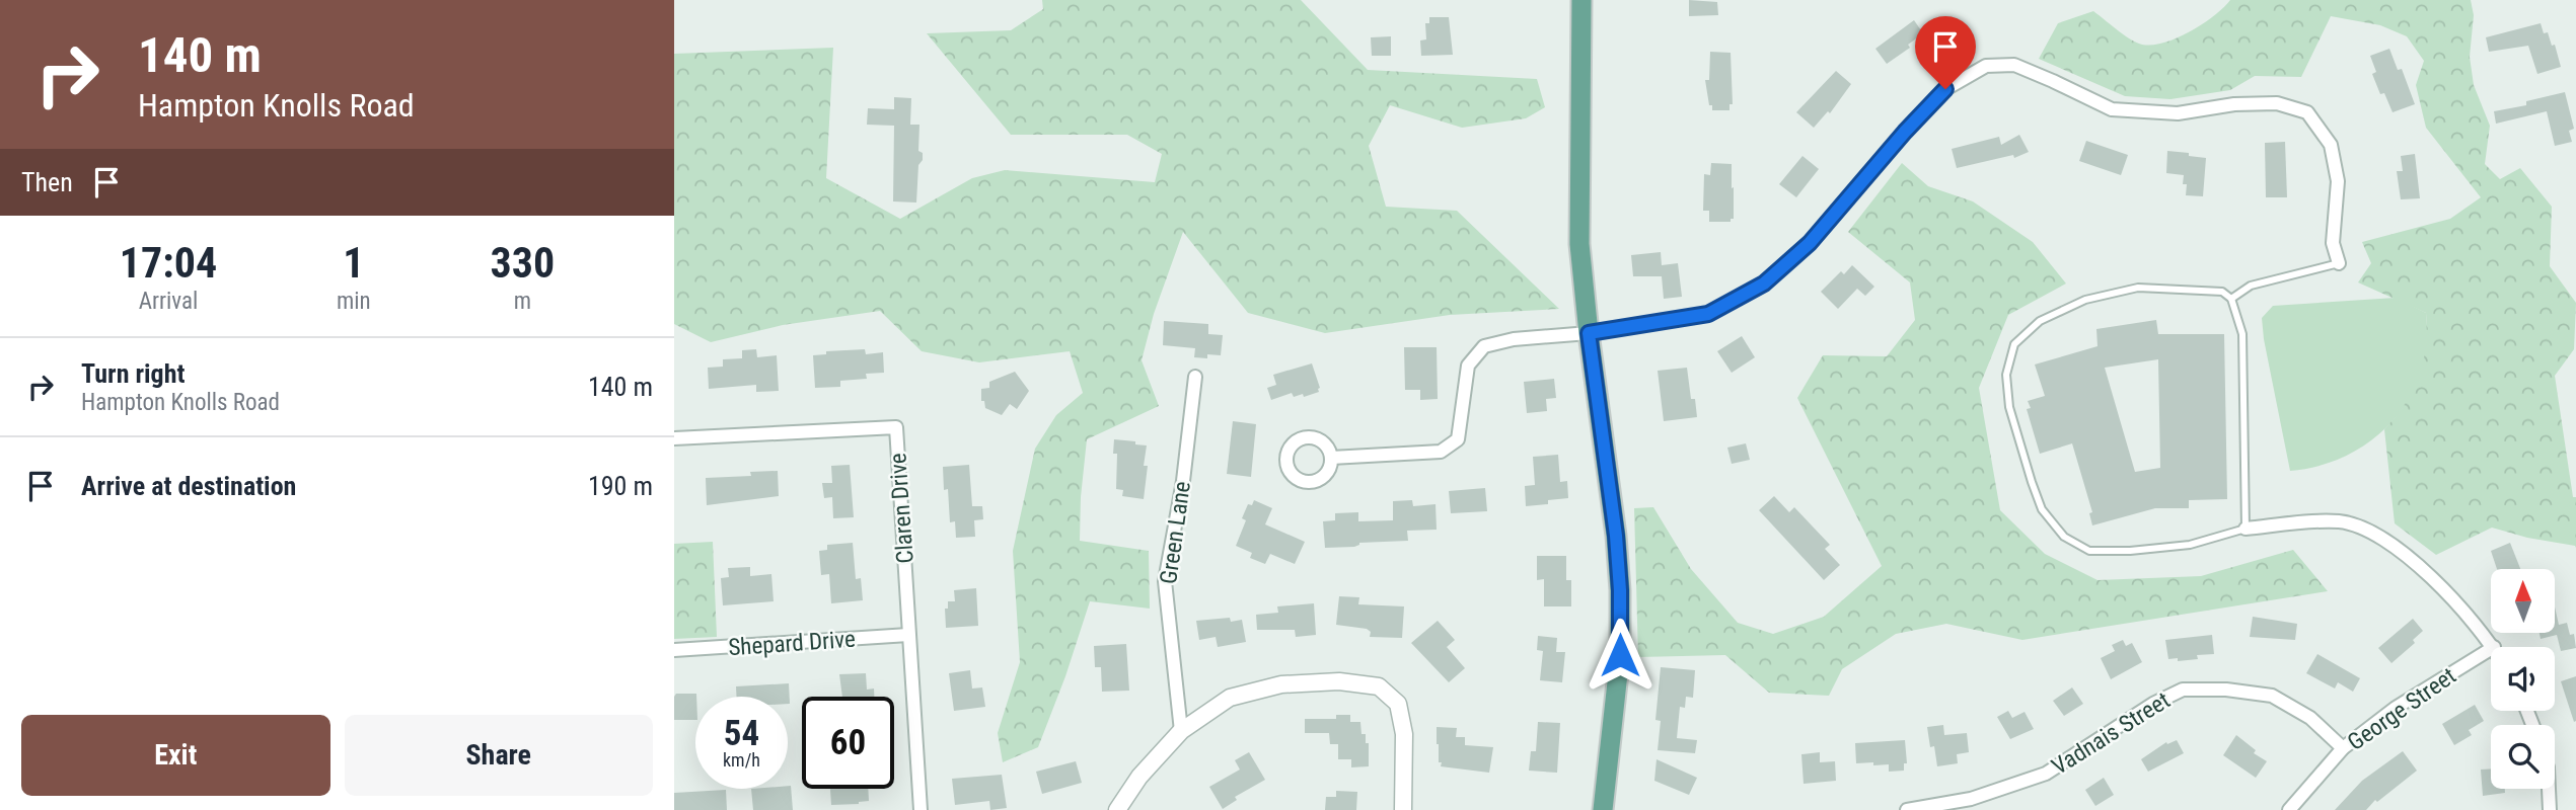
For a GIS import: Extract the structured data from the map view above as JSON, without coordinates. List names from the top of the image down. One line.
{"streets":{"street":["Claren Drive","Green Lane","Shepard Drive","George Street","Vadnais Street"]},"crossings":[["Claren Drive","Shepard Drive"],["George Street","Vadnais Street"]],"north":"top","page":{"turn":["140 m","Hampton Knolls Road"],"then":"Then","eta":["17:04","Arrival","1","min","330","m"],"list":[{"name":"Turn right","note":"Hampton Knolls Road","value":"140 m"},{"name":"Arrive at destination","value":"190 m"}],"speed":"54 km/h","limit":"60","buttons":["Exit","Share"]}}
